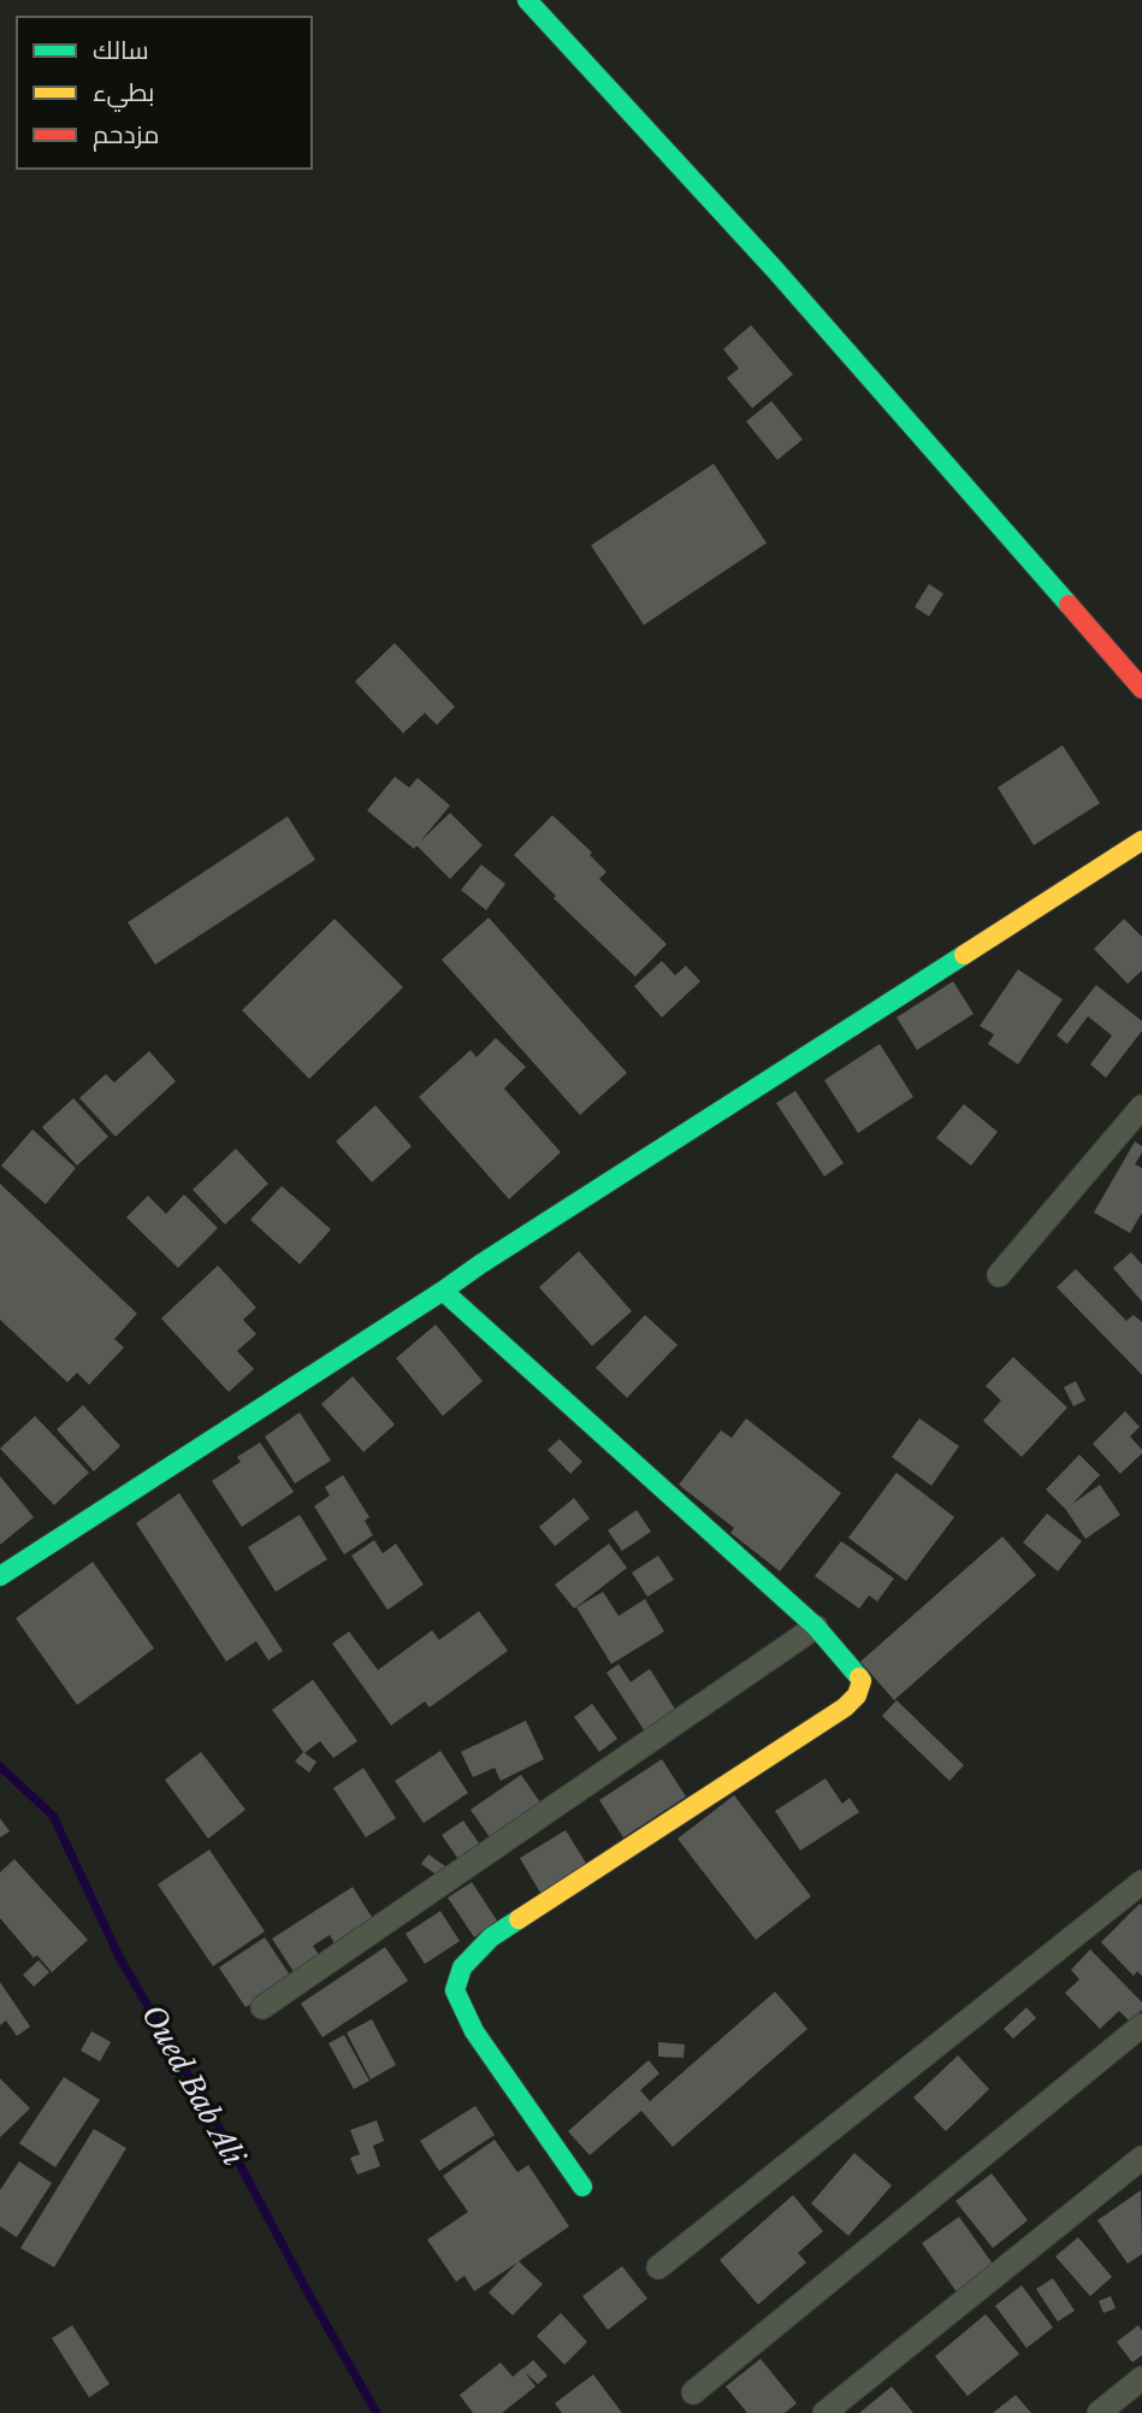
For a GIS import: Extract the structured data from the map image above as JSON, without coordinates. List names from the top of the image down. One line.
{"water":["Oued Bab Ali"],"legend":["سالك","بطيء","مزدحم"]}
